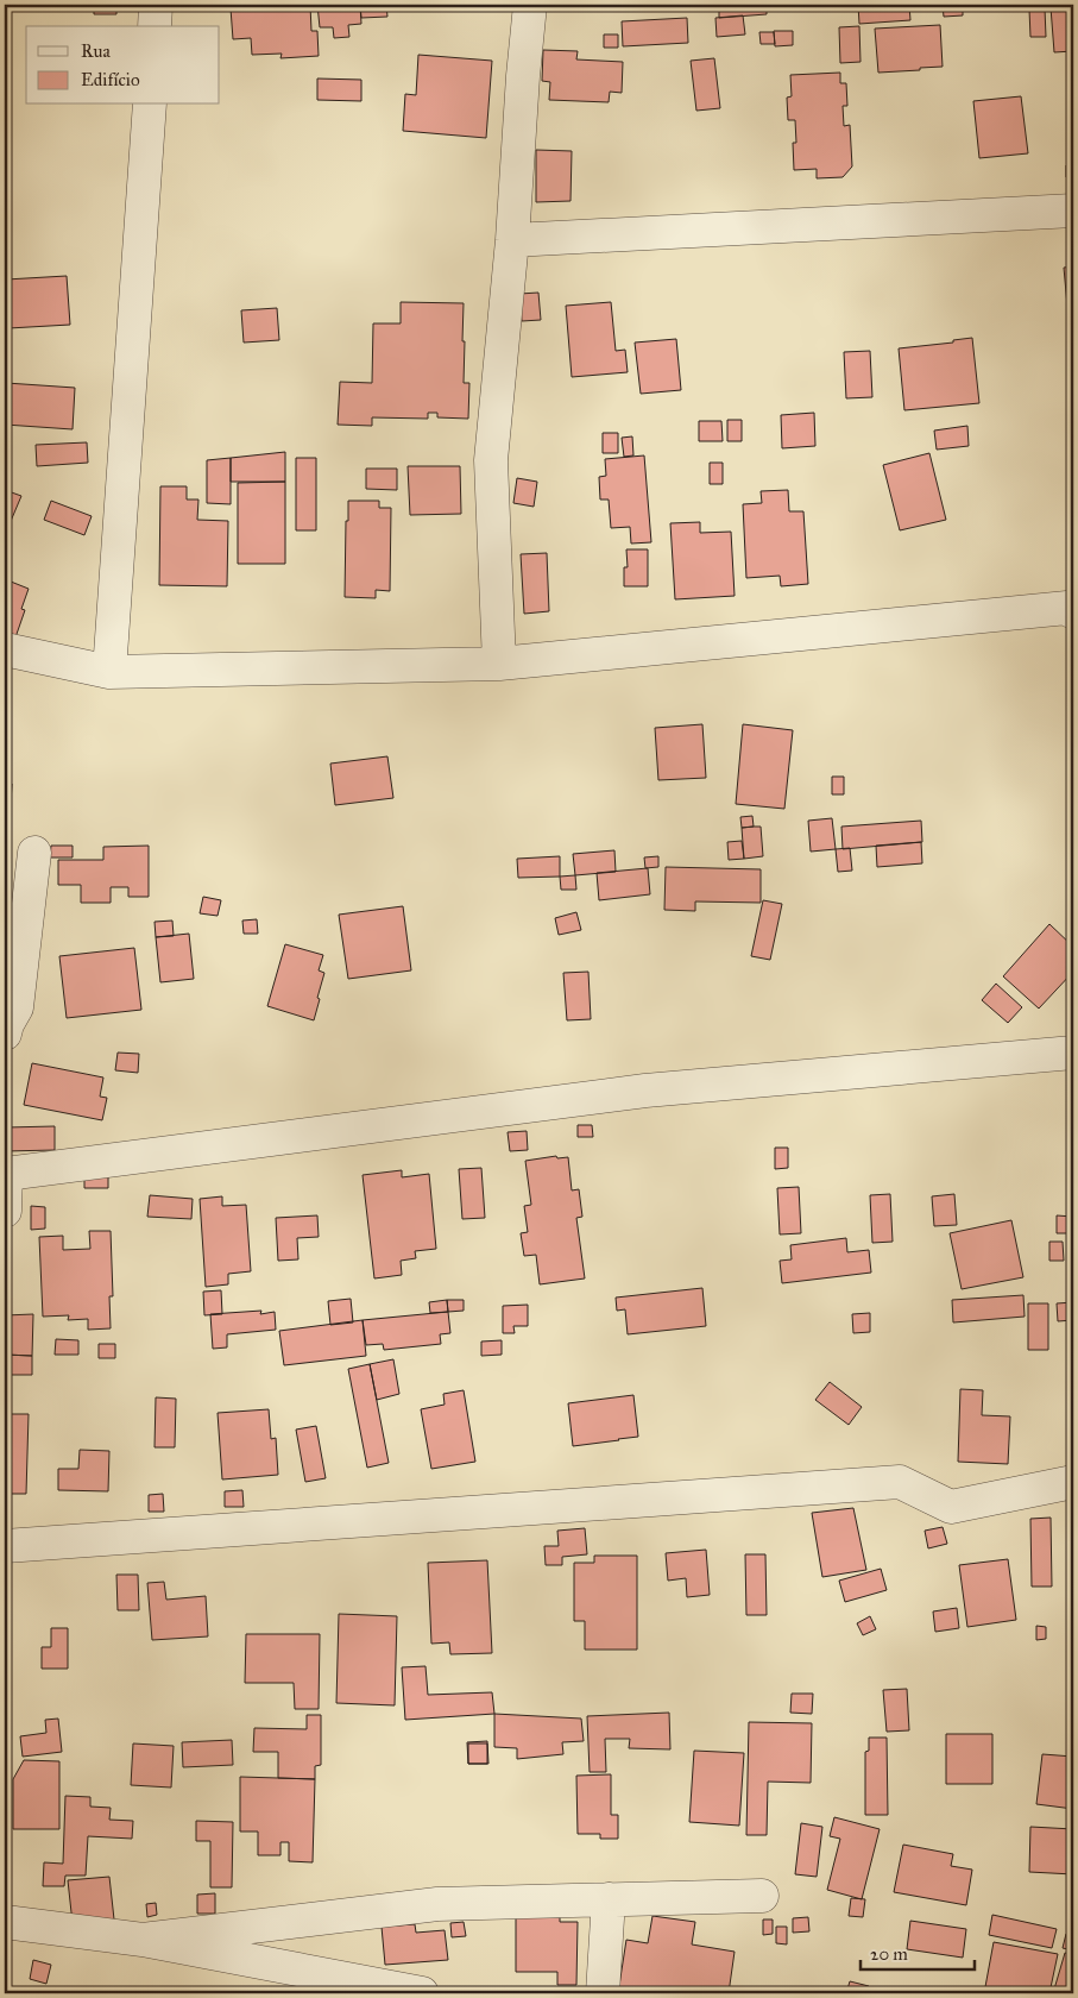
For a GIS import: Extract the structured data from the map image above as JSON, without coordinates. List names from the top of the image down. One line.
{"legend":["Rua","Edifício"],"scale_bar":"20 m"}
